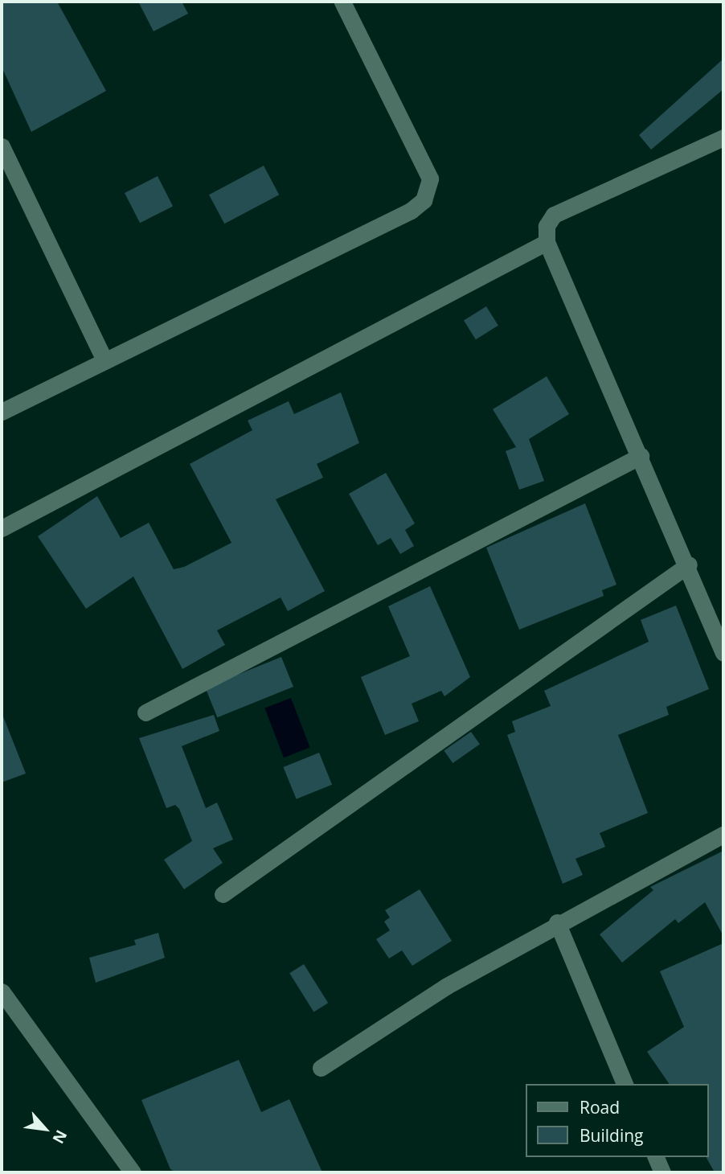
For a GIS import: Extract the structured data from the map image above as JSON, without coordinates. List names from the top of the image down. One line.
{"legend":["Road","Building"],"north":"bottom right"}
